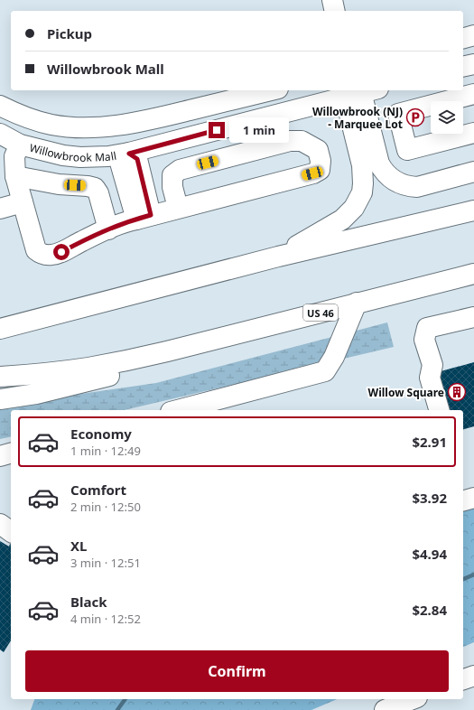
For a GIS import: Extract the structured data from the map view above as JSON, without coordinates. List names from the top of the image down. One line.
{"streets":{"main road":["Willowbrook Mall","US 46"]},"places":{"parking":["Willowbrook (NJ) - Marquee Lot"],"building":["Willow Square"]},"page":{"banner":["Pickup","Willowbrook Mall"],"bubble":"1 min","list":[{"name":"Economy","note":"1 min · 12:49","value":"$2.91"},{"name":"Comfort","note":"2 min · 12:50","value":"$3.92"},{"name":"XL","note":"3 min · 12:51","value":"$4.94"},{"name":"Black","note":"4 min · 12:52","value":"$2.84"}],"buttons":"Confirm"}}
